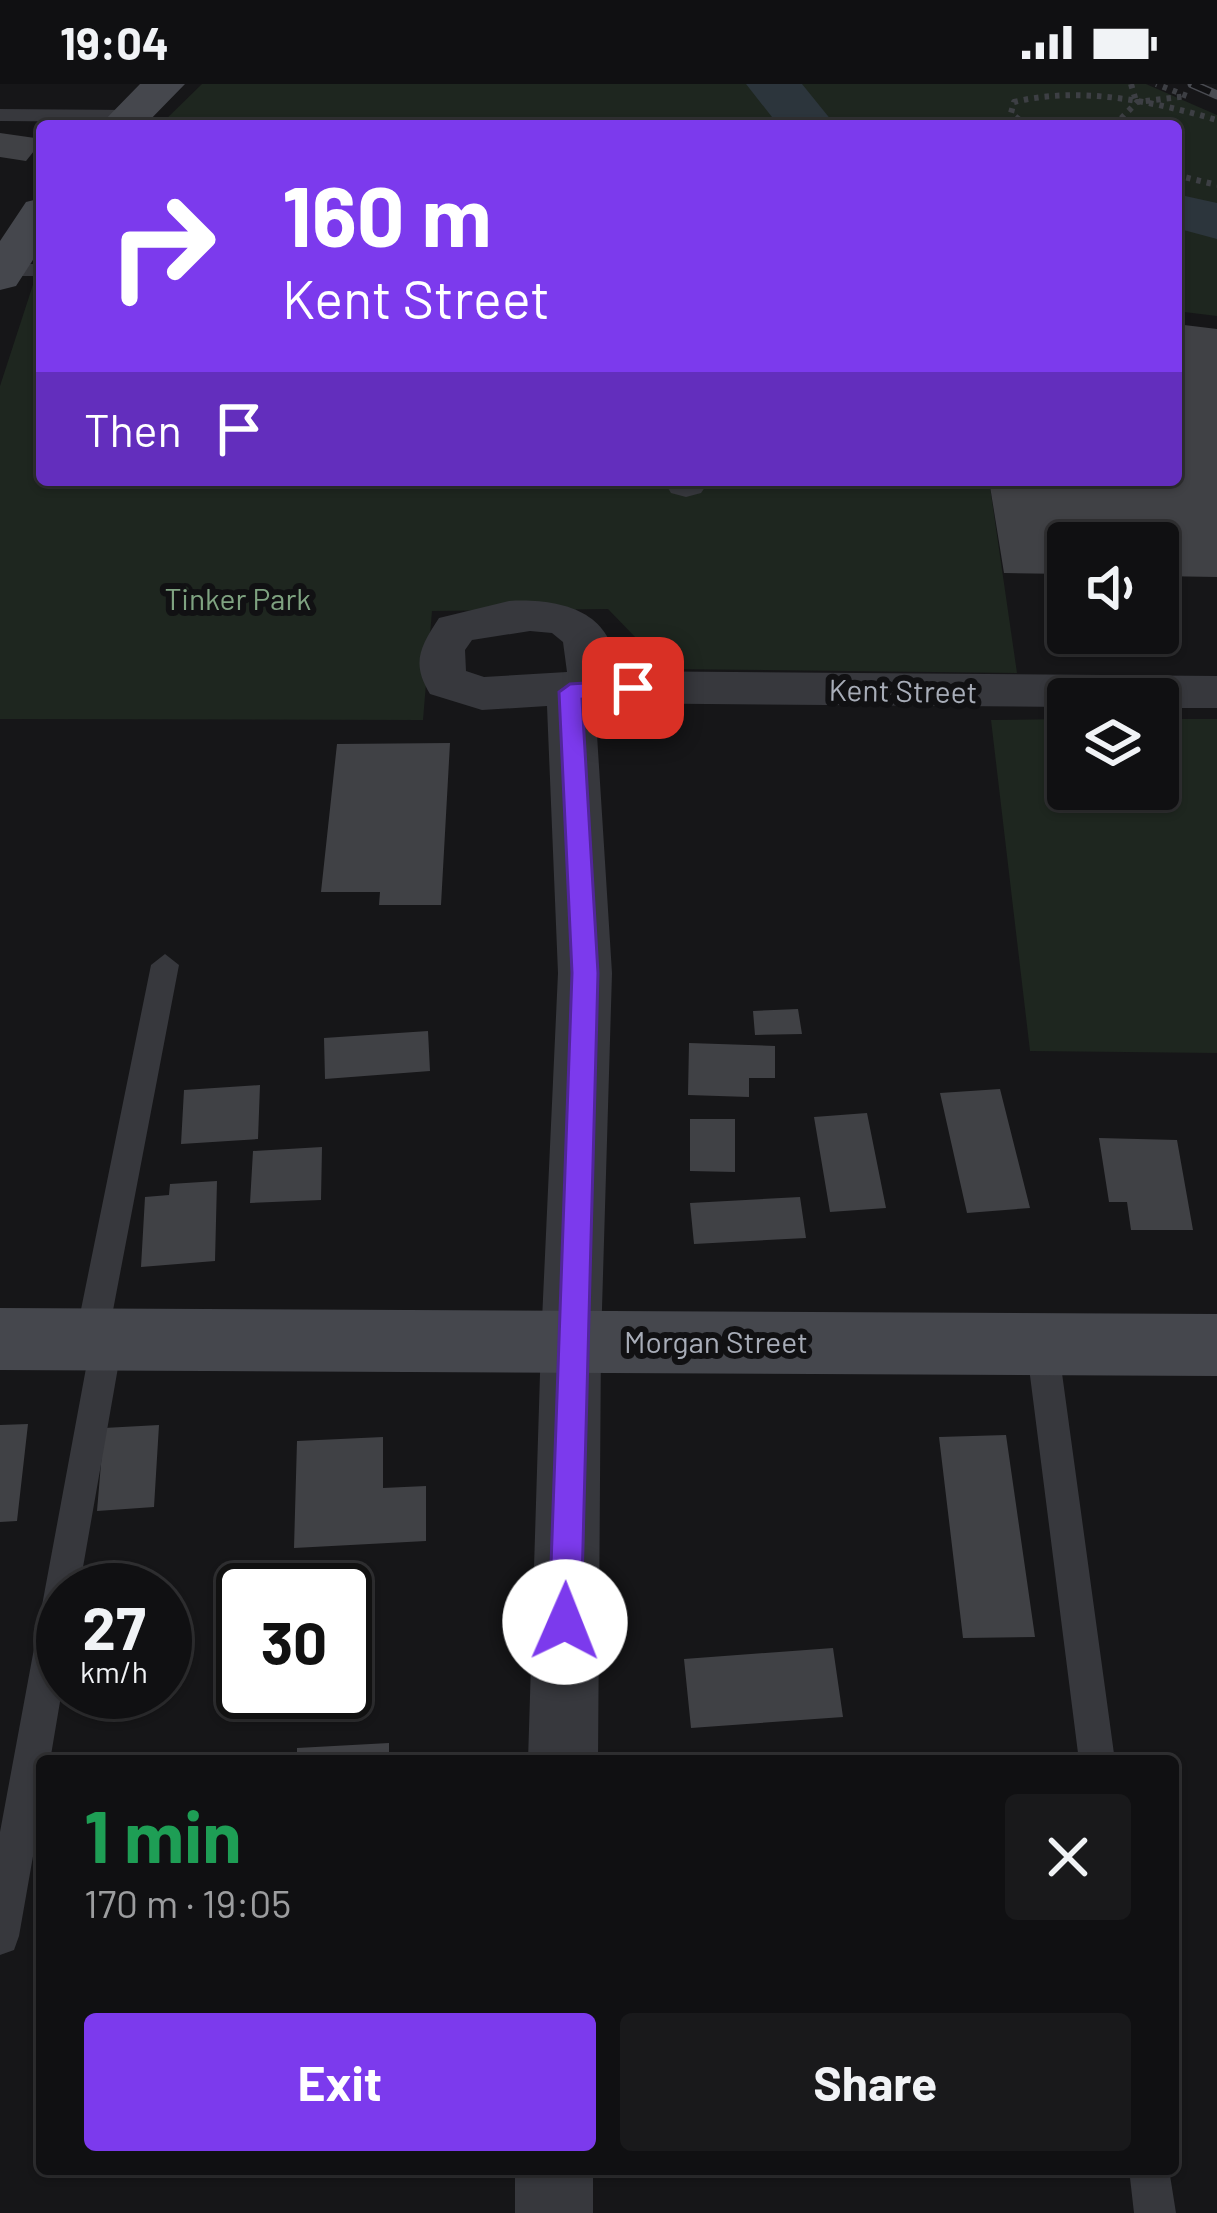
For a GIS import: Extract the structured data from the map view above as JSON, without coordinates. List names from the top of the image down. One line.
{"streets":{"main road":["Morgan Street"],"street":["Kent Street"]},"crossings":[["Kent Street","Morgan Street"]],"parks":["Tinker Park"],"page":{"status":"19:04","turn":["160 m","Kent Street"],"then":"Then","speed":"27 km/h","limit":"30","heading":["1 min","170 m · 19:05"],"buttons":["Exit","Share"]}}
